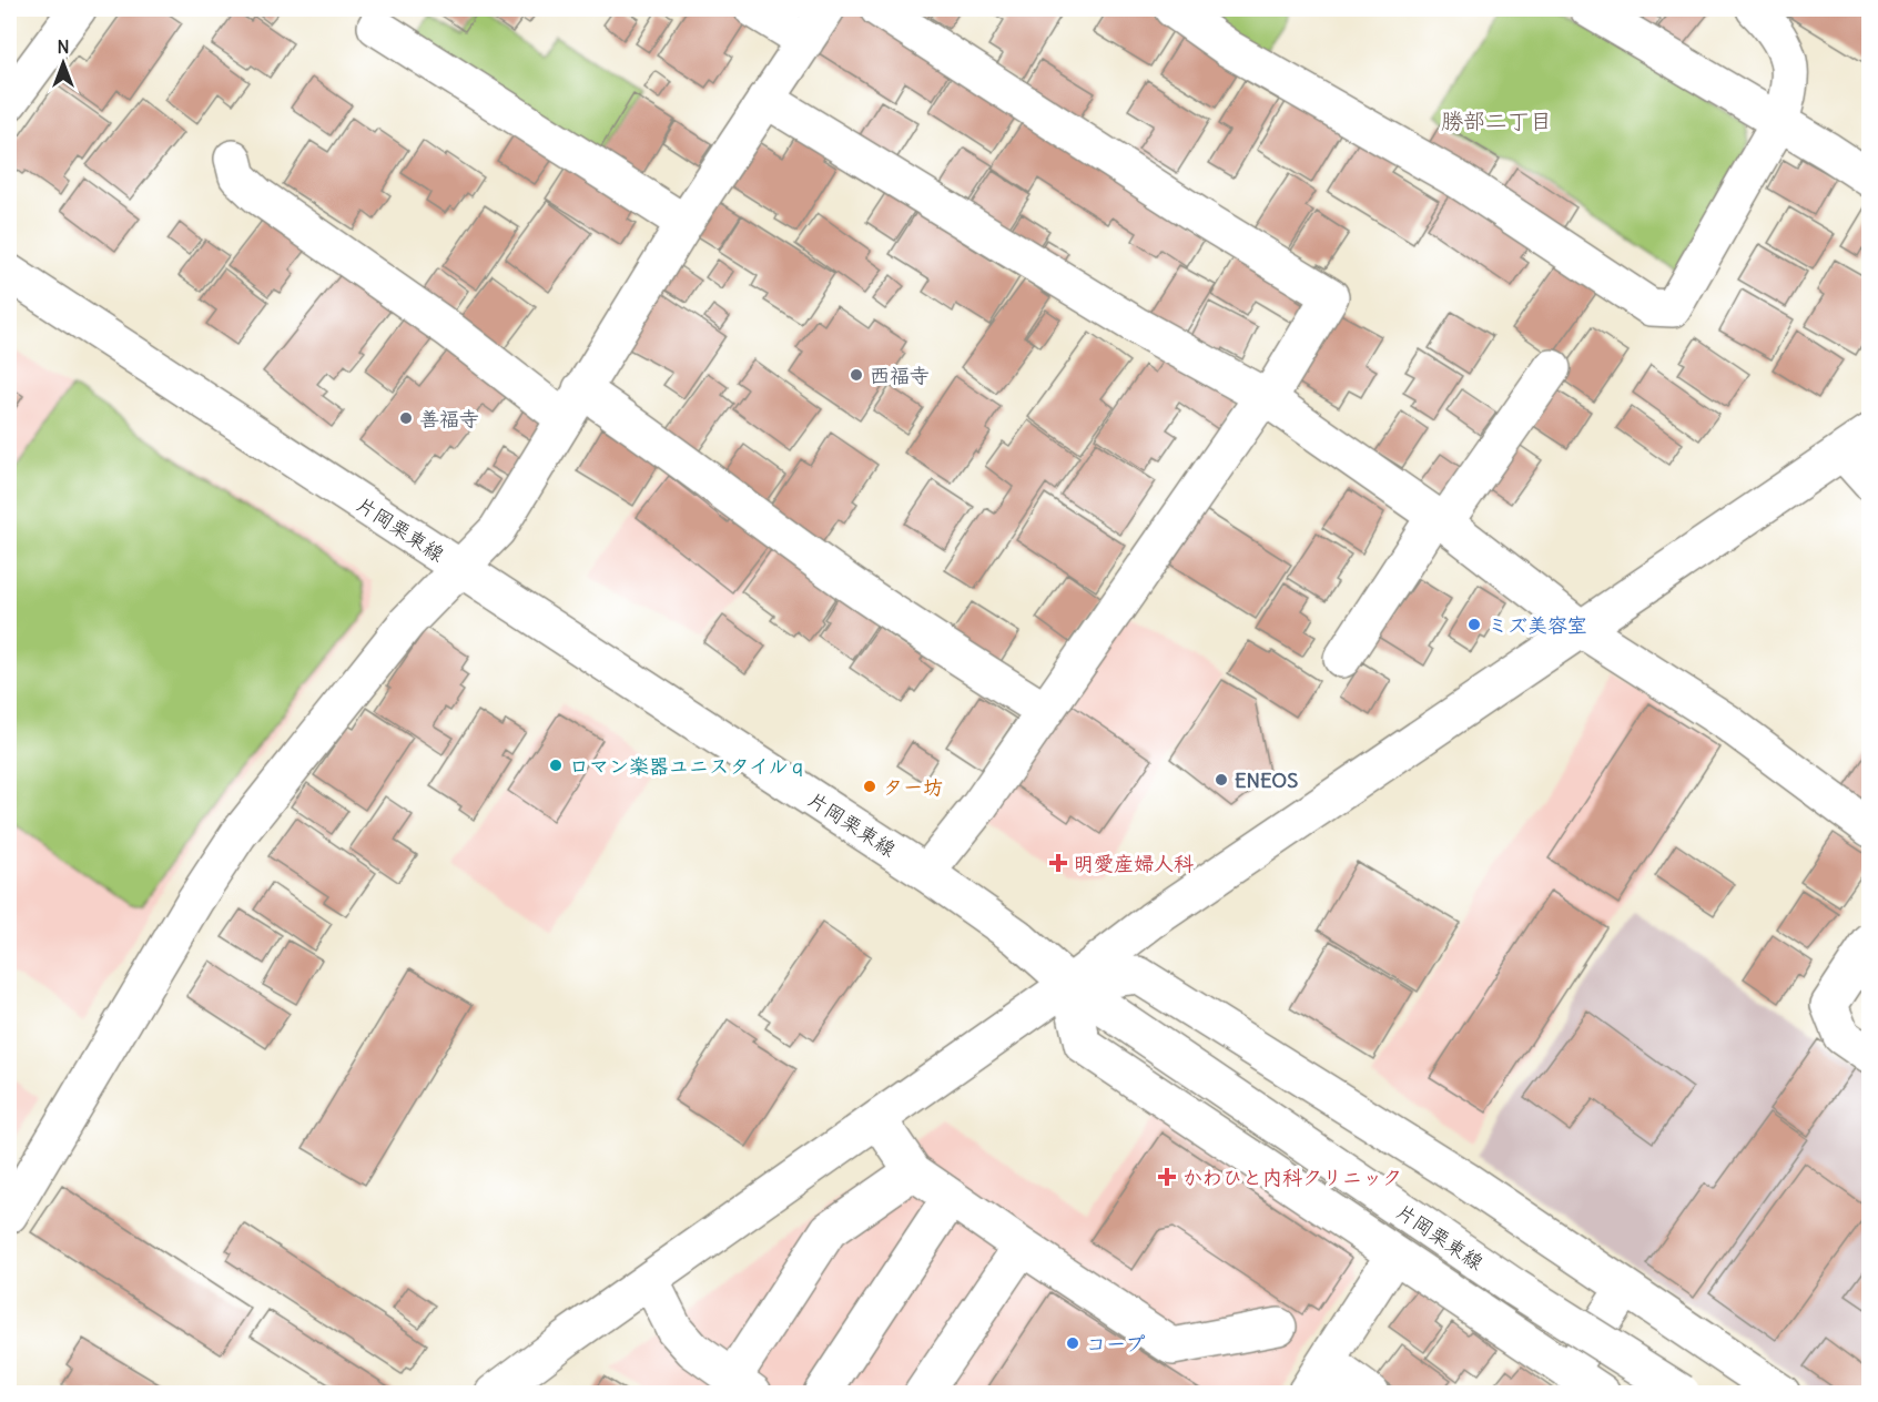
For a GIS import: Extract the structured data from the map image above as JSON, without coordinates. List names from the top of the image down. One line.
{"streets":{"street":["片岡栗東線"]},"districts":["勝部二丁目"],"places":{"other":["西福寺","善福寺","ミズ美容室","ロマン楽器ユニスタイルｑ","ENEOS","ター坊","コープ"],"health":["明愛産婦人科","かわひと内科クリニック"]},"north":"top"}
